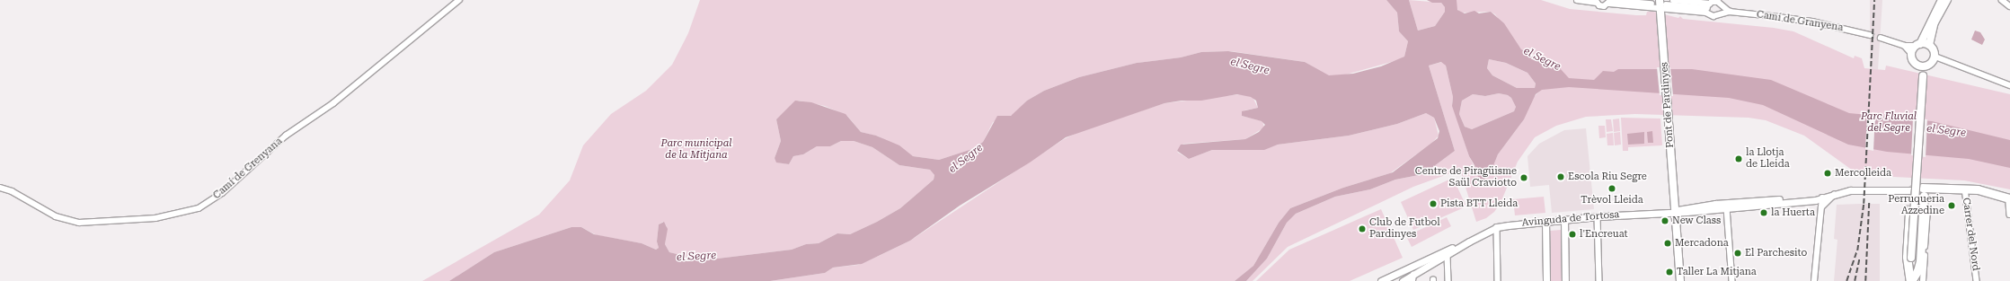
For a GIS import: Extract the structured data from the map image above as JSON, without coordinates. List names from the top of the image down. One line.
{"streets":{"main road":["Pont de Pardinyes"],"street":["Camí de Granyena","Camí de Grenyana","Avinguda de Tortosa","Carrer del Nord"]},"crossings":[["Pont de Pardinyes","Avinguda de Tortosa"]],"water":["el Segre"],"parks":["Parc Fluvial del Segre","Parc municipal de la Mitjana"],"places":["la Llotja de Lleida","Mercolleida","Escola Riu Segre","Centre de Piragüisme Saül Craviotto","Trèvol Lleida","Pista BTT Lleida","Perruqueria Azzedine","la Huerta","New Class","Club de Futbol Pardinyes","l'Encreuat","Mercadona","El Parchesito","Taller La Mitjana"]}
